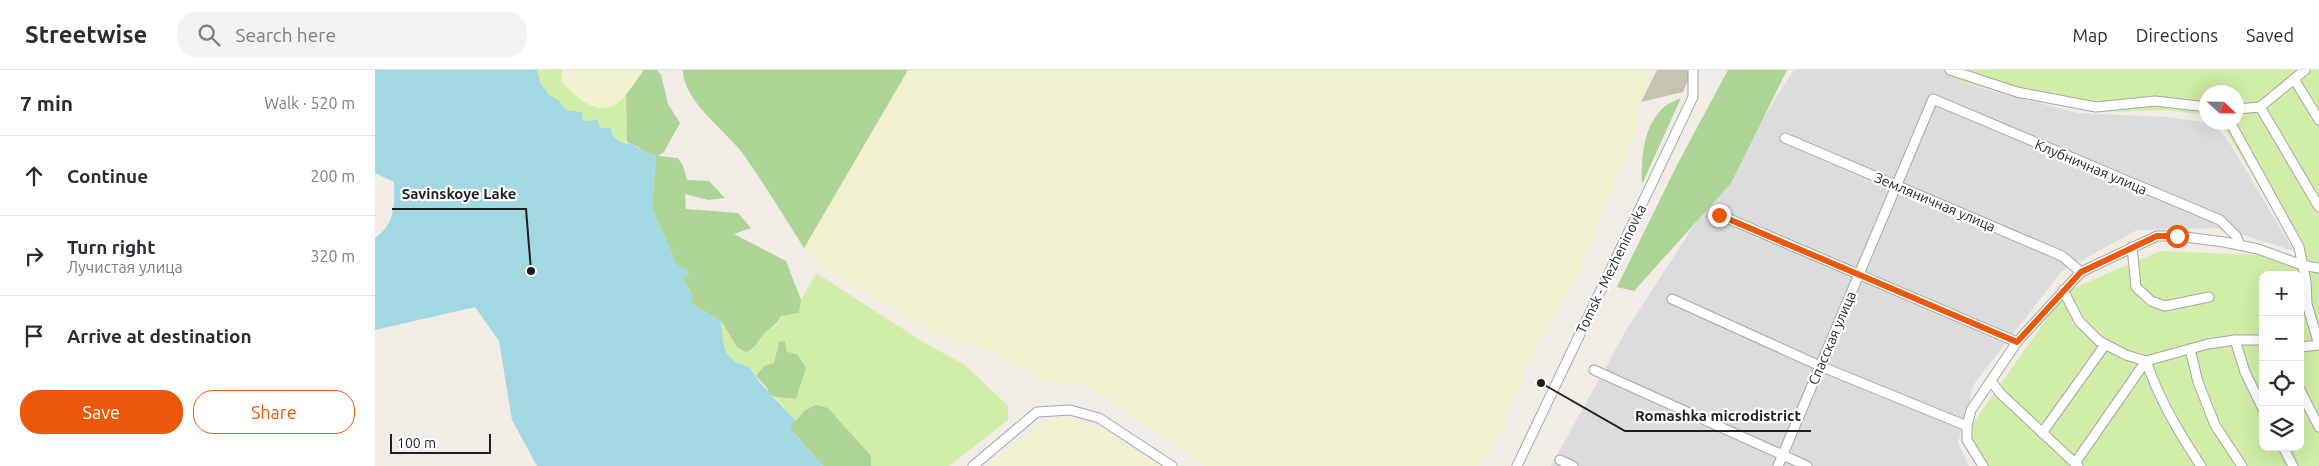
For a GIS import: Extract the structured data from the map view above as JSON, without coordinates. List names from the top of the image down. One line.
{"streets":{"street":["Клубничная улица","Земляничная улица","Tomsk - Mezheninovka","Спасская улица"]},"crossings":[["Клубничная улица","Спасская улица"],["Земляничная улица","Спасская улица"]],"places":["Savinskoye Lake","Romashka microdistrict"],"scale_bar":"100 m","north":"right","page":{"header":"Streetwise","search":"Search here","nav":["Map","Directions","Saved"],"heading":["7 min","Walk · 520 m"],"list":[["Continue","200 m"],["Turn right","Лучистая улица","320 m"],"Arrive at destination"],"map_buttons":["+","−"],"buttons":["Save","Share"],"scale":"100 m"}}
